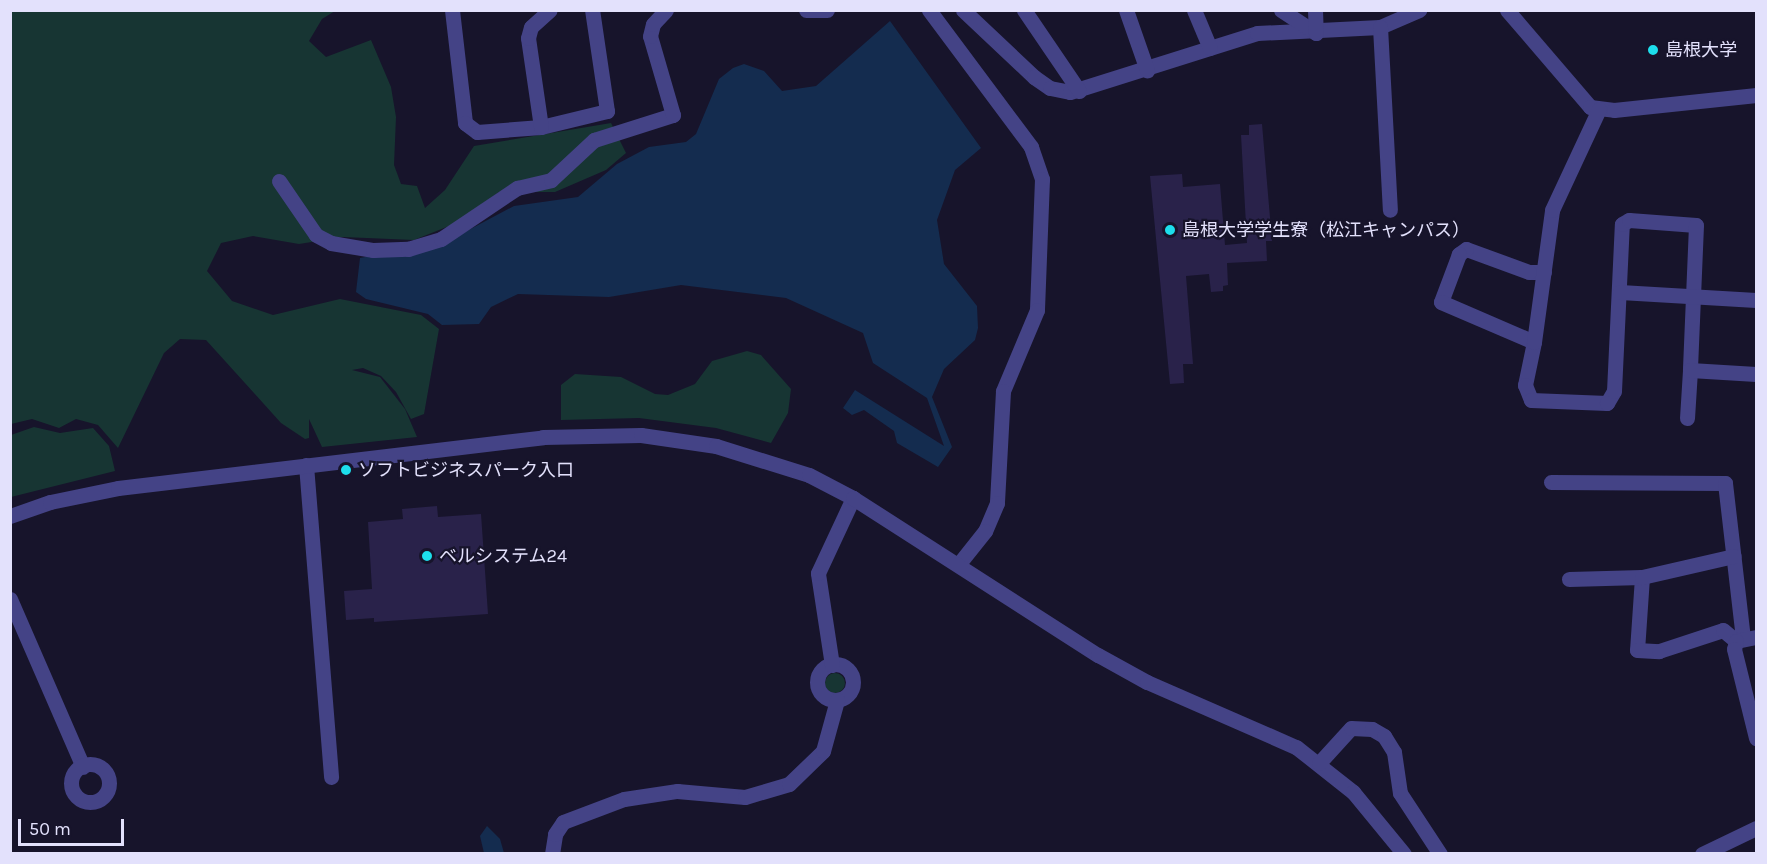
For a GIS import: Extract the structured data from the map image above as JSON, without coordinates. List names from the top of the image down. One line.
{"places":["島根大学","島根大学学生寮（松江キャンパス）","ソフトビジネスパーク入口","ベルシステム24"],"scale_bar":"50 m"}
